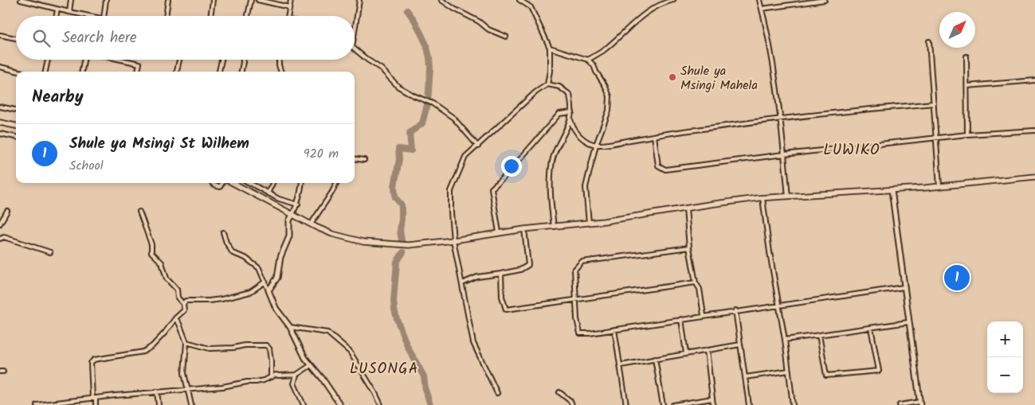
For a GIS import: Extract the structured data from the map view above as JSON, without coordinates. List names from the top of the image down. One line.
{"districts":["LUWIKO","LUSONGA"],"places":["Shule ya Msingi Mahela"],"north":"top right","page":{"search":"Search here","heading":"Nearby","list":[{"mark":"1","name":"Shule ya Msingi St Wilhem","note":"School","value":"920 m"}],"pins":"1","map_buttons":["+","−"]}}
